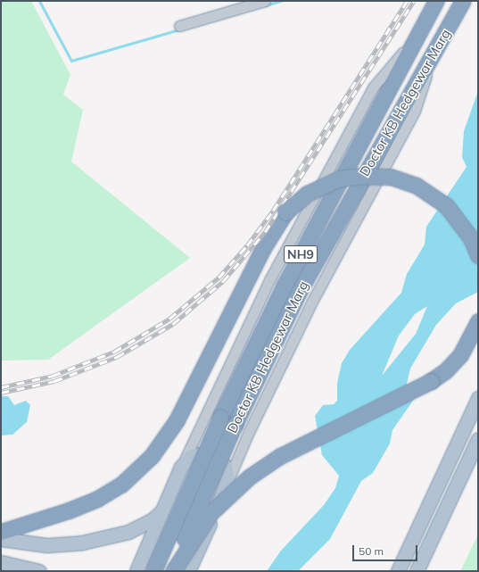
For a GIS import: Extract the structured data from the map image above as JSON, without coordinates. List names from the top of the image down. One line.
{"streets":{"highway":["Doctor KB Hedgewar Marg","NH9"]},"scale_bar":"50 m"}
